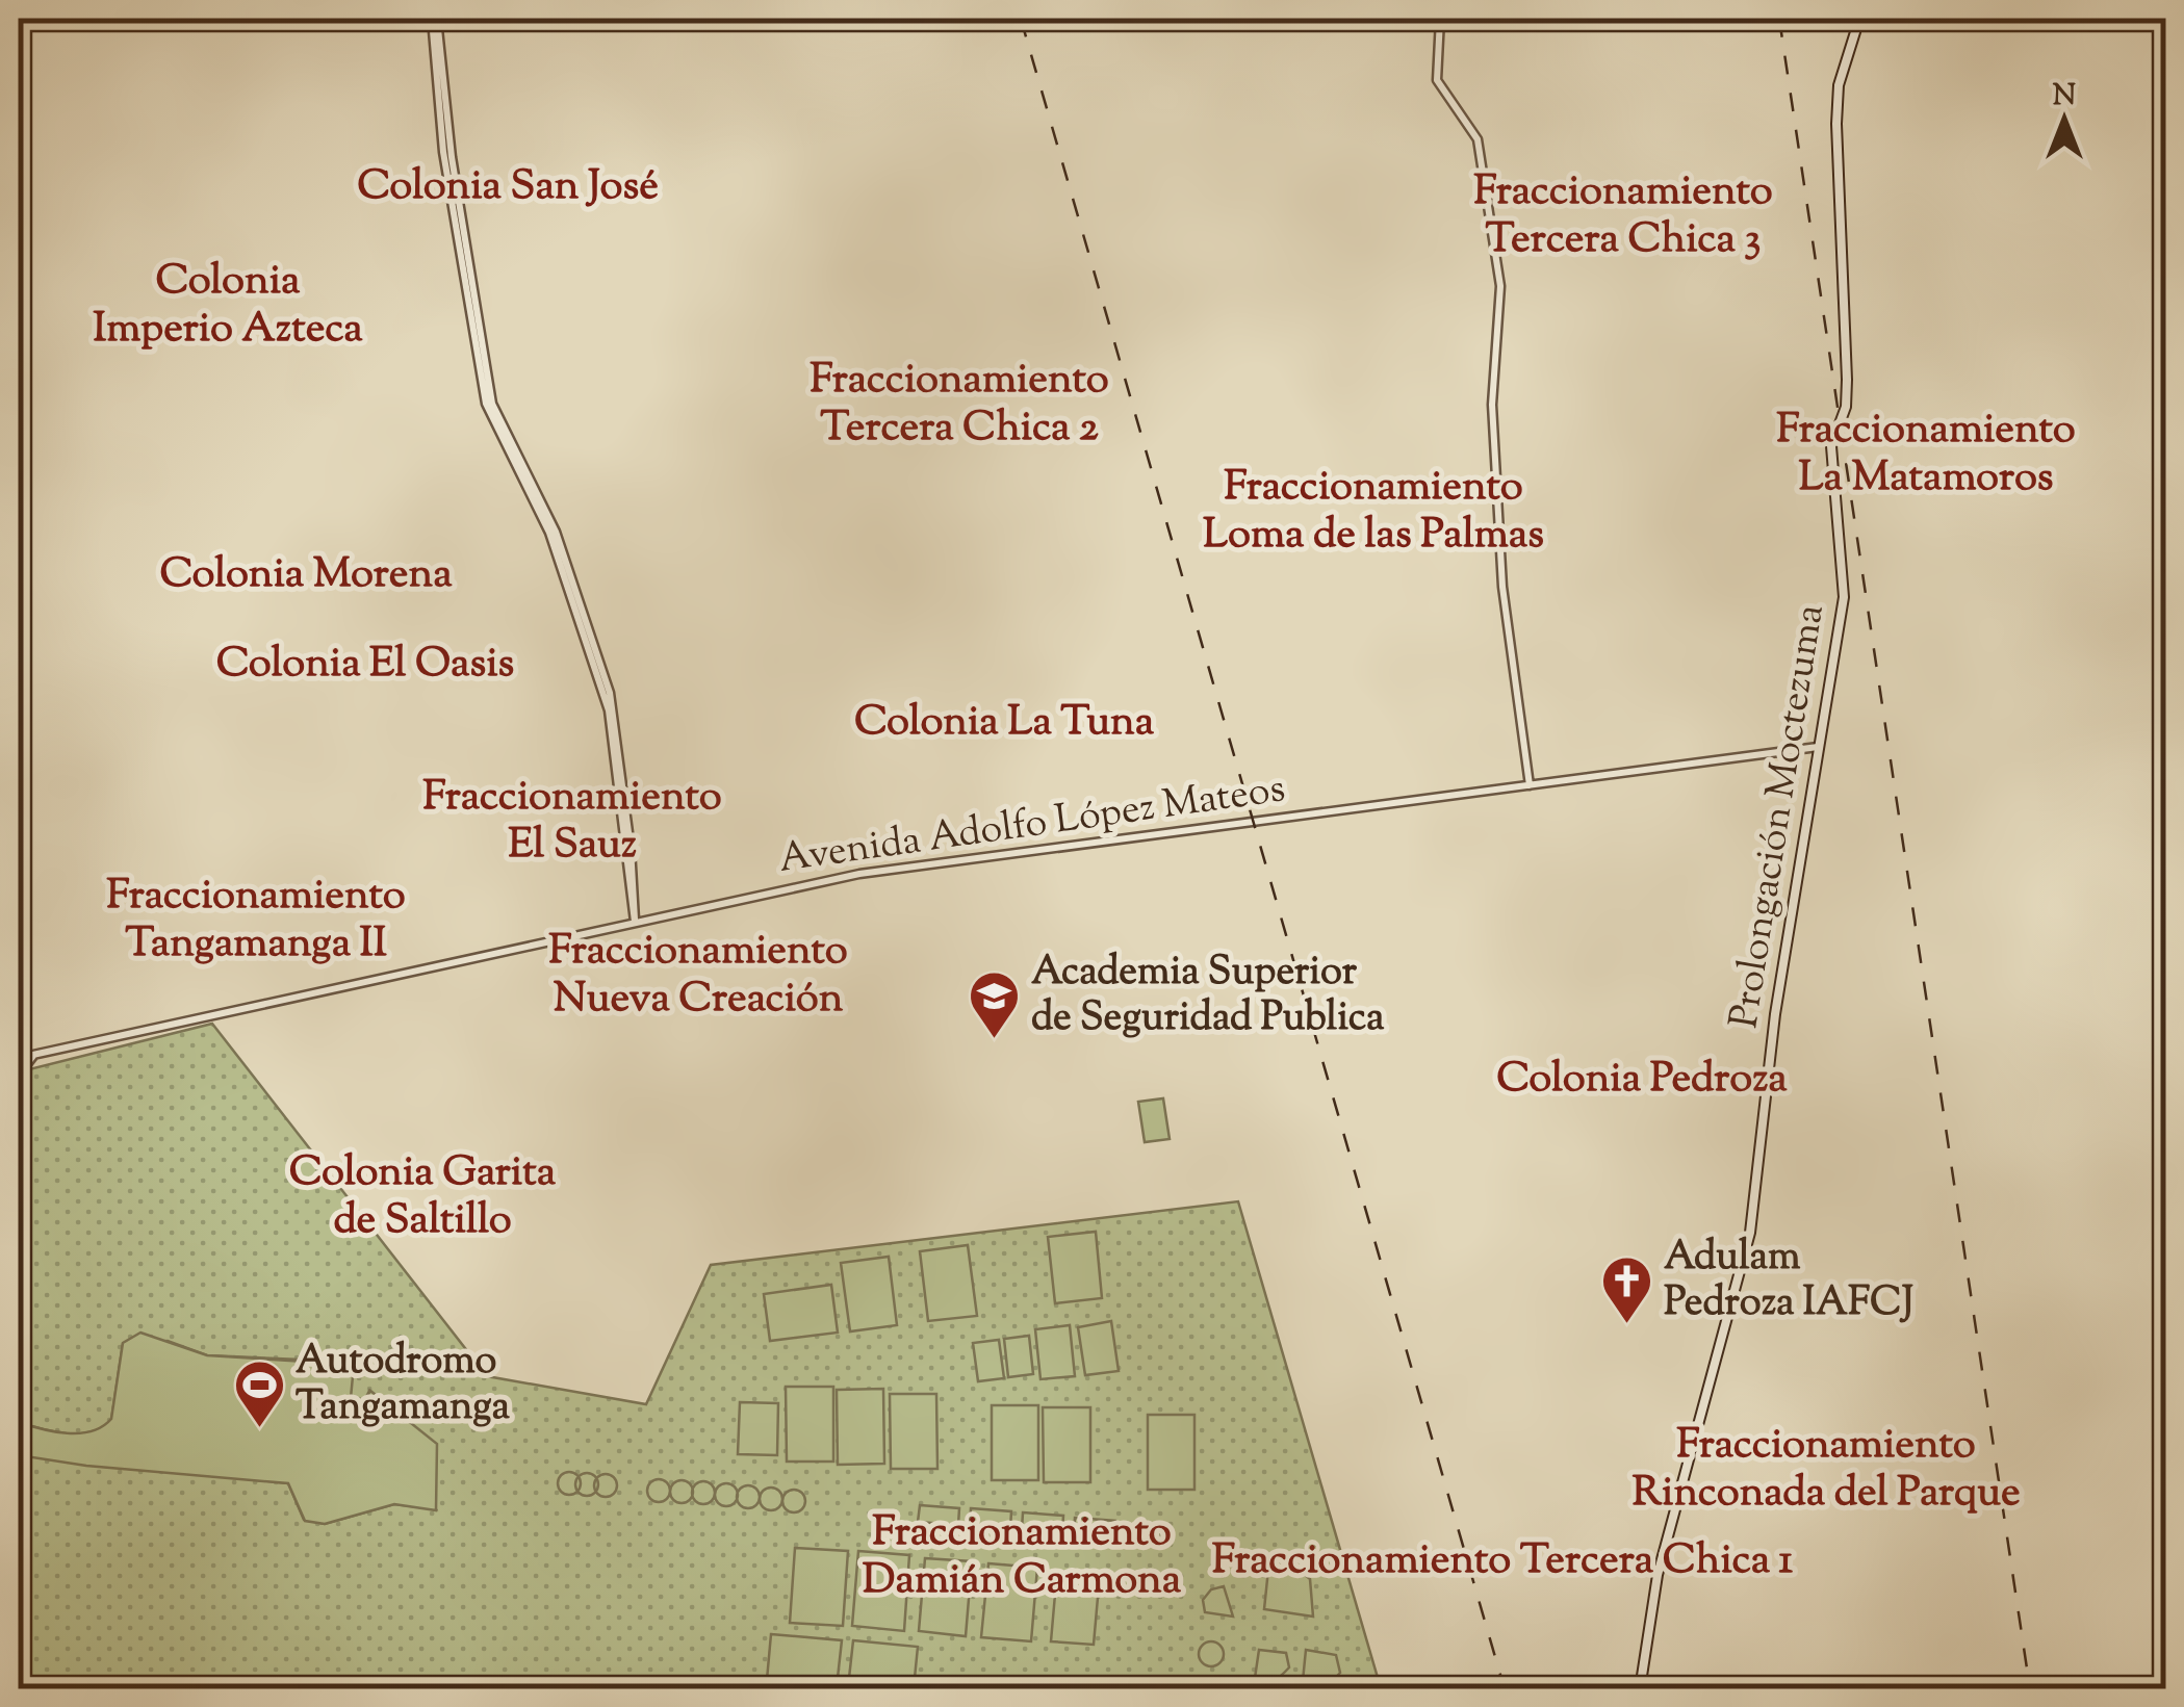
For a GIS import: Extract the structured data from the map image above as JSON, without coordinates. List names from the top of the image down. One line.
{"streets":{"main road":["Prolongación Moctezuma"],"street":["Avenida Adolfo López Mateos"]},"crossings":[["Prolongación Moctezuma","Avenida Adolfo López Mateos"]],"districts":["Colonia San José","Fraccionamiento Tercera Chica 3","Colonia Imperio Azteca","Fraccionamiento Tercera Chica 2","Fraccionamiento La Matamoros","Fraccionamiento Loma de las Palmas","Colonia Morena","Colonia El Oasis","Colonia La Tuna","Fraccionamiento El Sauz","Fraccionamiento Tangamanga II","Fraccionamiento Nueva Creación","Colonia Pedroza","Colonia Garita de Saltillo","Fraccionamiento Rinconada del Parque","Fraccionamiento Damián Carmona","Fraccionamiento Tercera Chica 1"],"places":{"school or university":["Academia Superior de Seguridad Publica"],"church":["Adulam Pedroza IAFCJ"],"sports":["Autodromo Tangamanga"]},"north":"top"}
